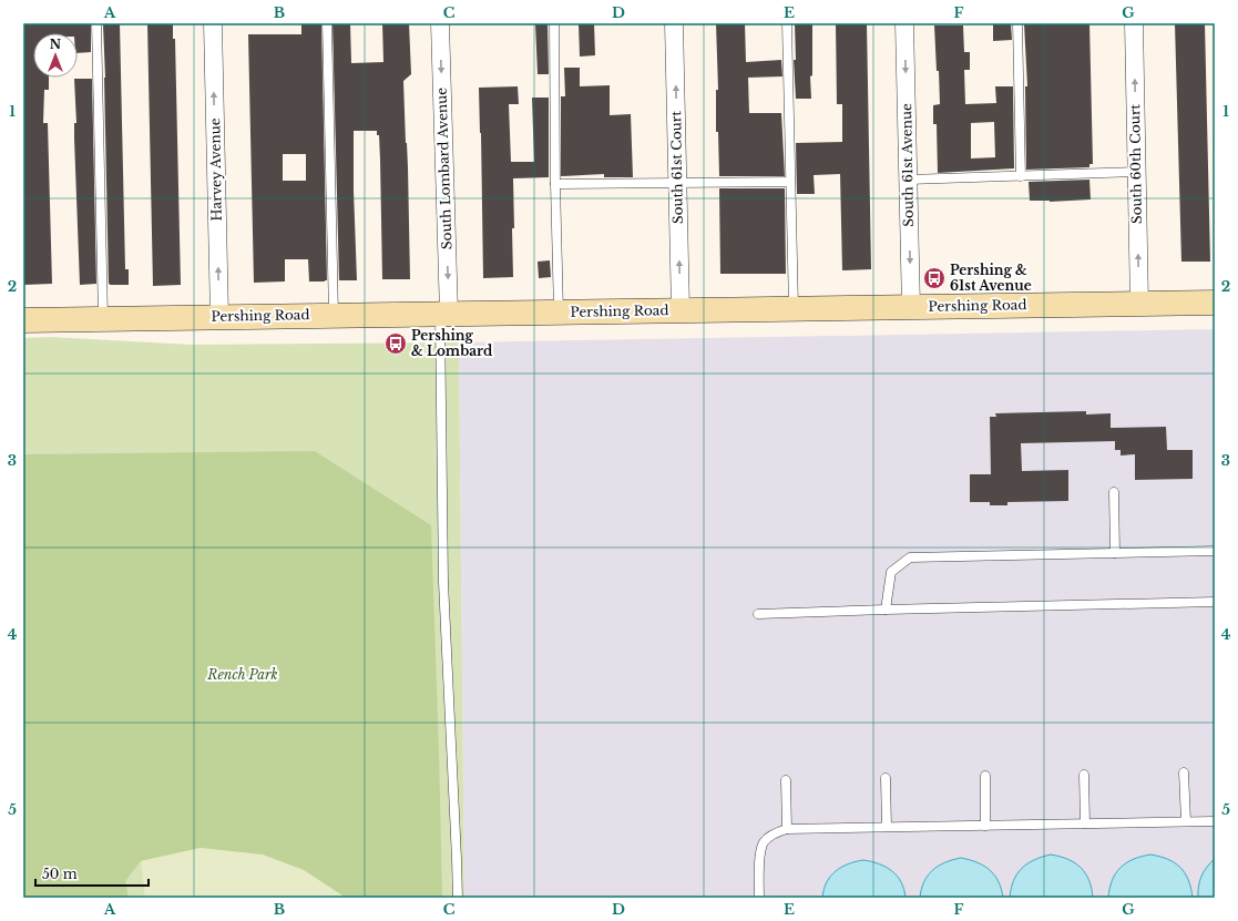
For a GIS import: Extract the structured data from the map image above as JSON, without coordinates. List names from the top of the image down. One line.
{"streets":{"main road":["Pershing Road"],"street":["South 60th Court","South 61st Avenue","South 61st Court","South Lombard Avenue","Harvey Avenue"]},"crossings":[["South 60th Court","Pershing Road"],["South 61st Avenue","Pershing Road"],["South 61st Court","Pershing Road"],["South Lombard Avenue","Pershing Road"],["Harvey Avenue","Pershing Road"]],"one_way":["South 60th Court","South 61st Avenue","South 61st Court","South Lombard Avenue","Harvey Avenue"],"parks":["Rench Park"],"places":{"bus stop":["Pershing & 61st Avenue","Pershing & Lombard"]},"scale_bar":"50 m","north":"top","grid":{"columns":["A","B","C","D","E","F","G"],"rows":["1","2","3","4","5"]}}
